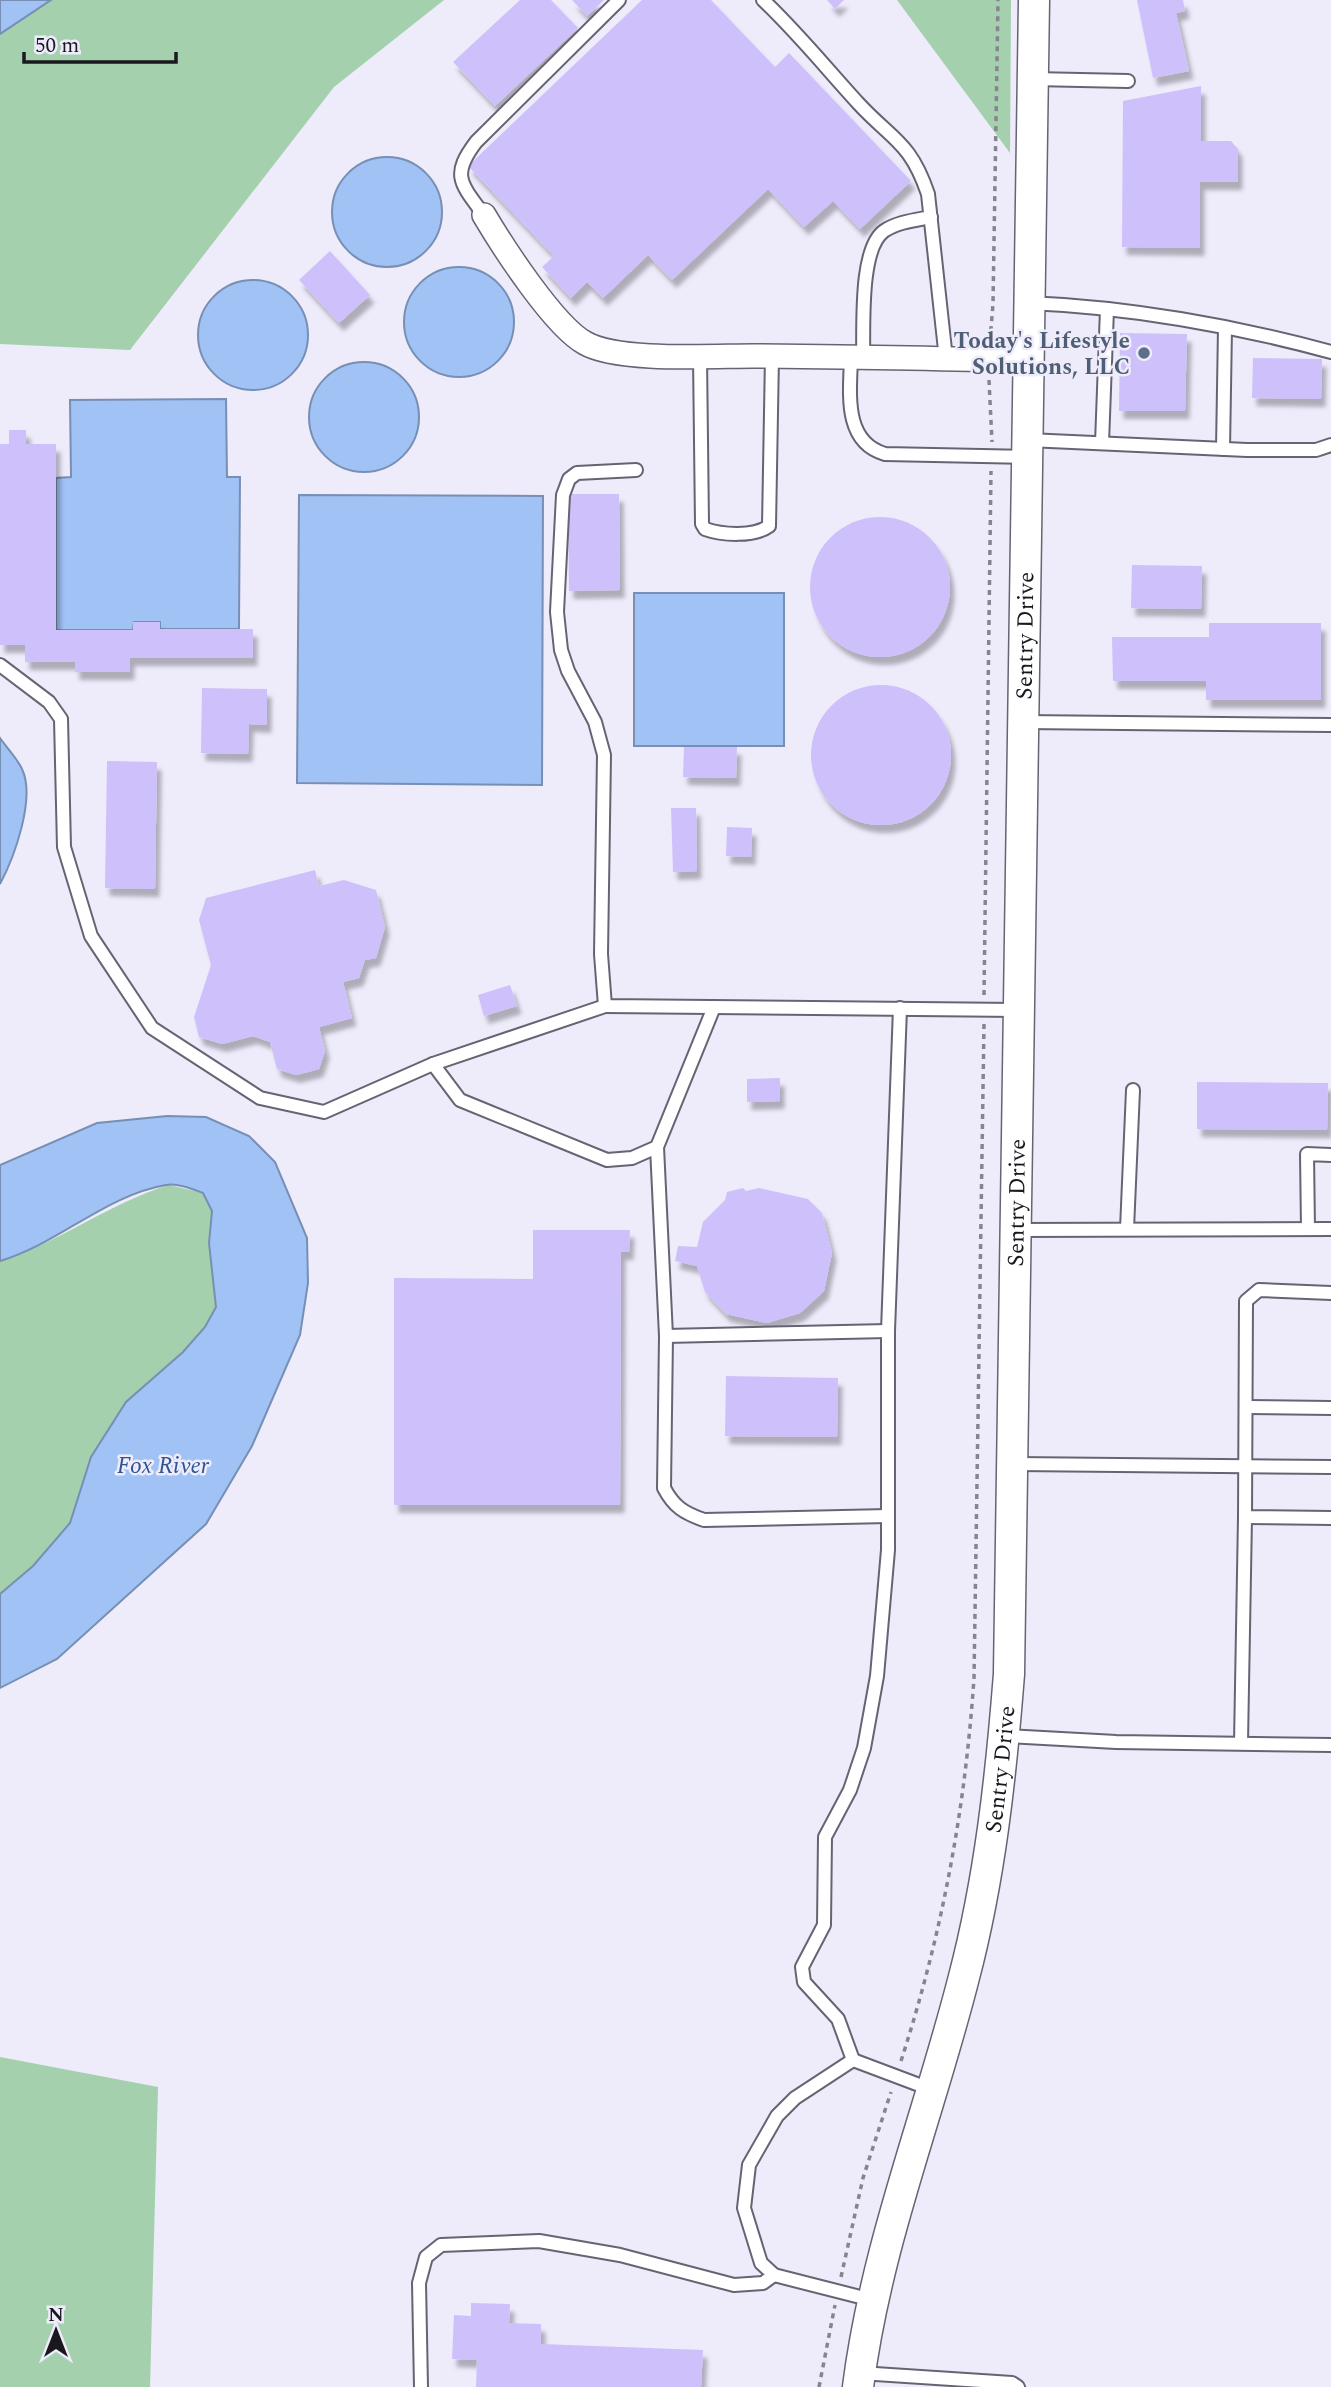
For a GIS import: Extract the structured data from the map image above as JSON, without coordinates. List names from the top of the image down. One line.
{"streets":{"street":["Sentry Drive"]},"water":["Fox River"],"places":["Today's Lifestyle Solutions, LLC"],"scale_bar":"50 m","north":"top"}
